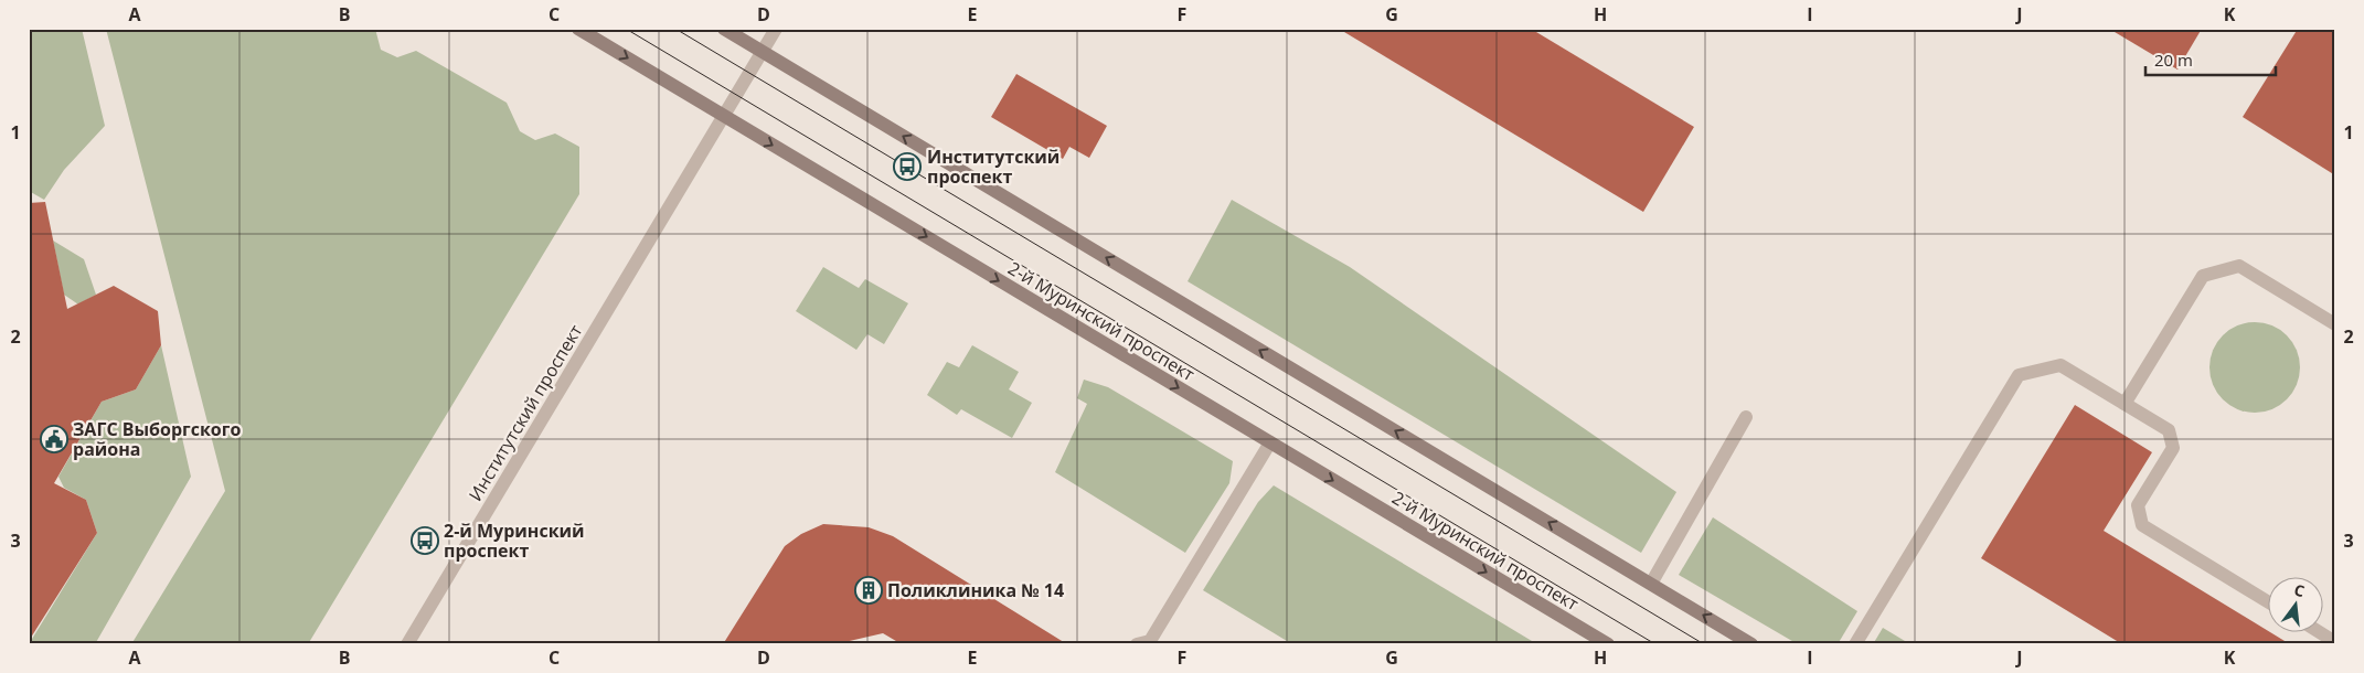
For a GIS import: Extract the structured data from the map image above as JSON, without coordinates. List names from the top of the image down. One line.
{"streets":{"main road":["2-й Муринский проспект"],"street":["Институтский проспект"]},"crossings":[["2-й Муринский проспект","Институтский проспект"]],"places":{"bus stop":["Институтский проспект","2-й Муринский проспект"],"public building":["ЗАГС Выборгского района"],"building":["Поликлиника № 14"]},"scale_bar":"20 m","north":"top","grid":{"columns":["A","B","C","D","E","F","G","H","I","J","K"],"rows":["1","2","3"]}}
